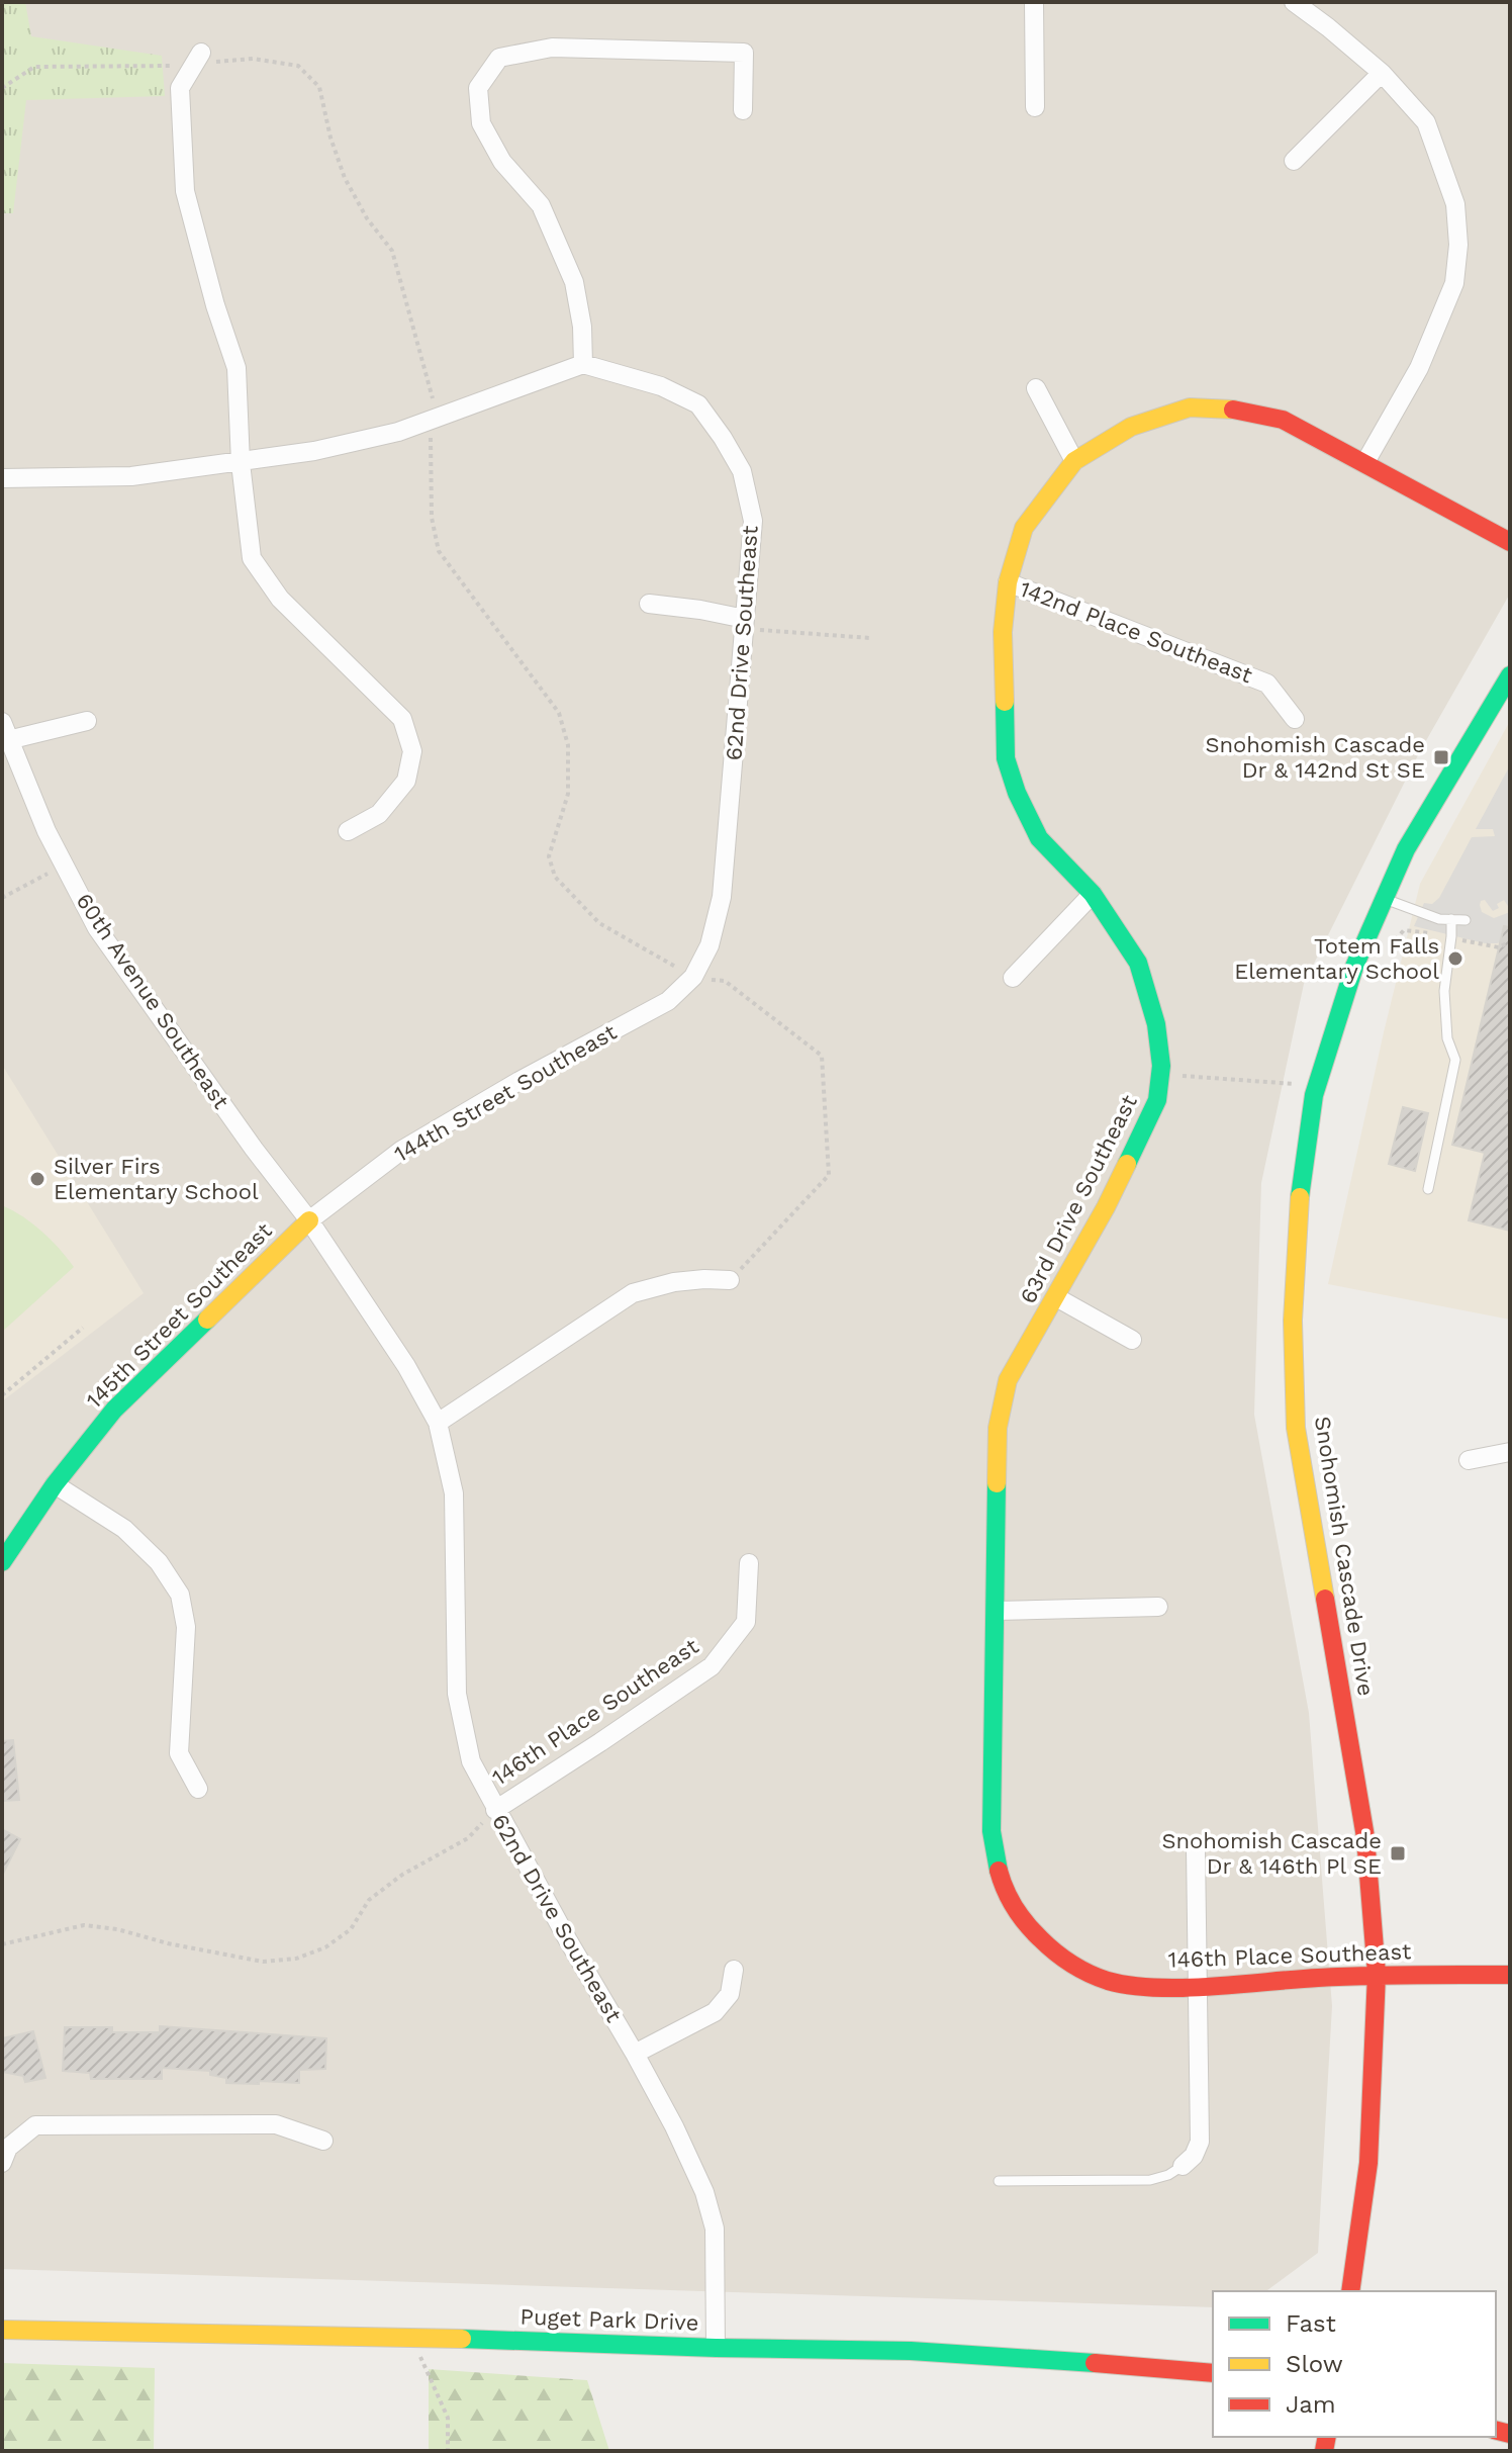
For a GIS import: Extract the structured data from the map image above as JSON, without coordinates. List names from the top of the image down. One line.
{"streets":{"street":["142nd Place Southeast","62nd Drive Southeast","60th Avenue Southeast","144th Street Southeast","63rd Drive Southeast","145th Street Southeast","Snohomish Cascade Drive","146th Place Southeast","Puget Park Drive"]},"crossings":[["142nd Place Southeast","63rd Drive Southeast"],["62nd Drive Southeast","60th Avenue Southeast"],["62nd Drive Southeast","144th Street Southeast"],["62nd Drive Southeast","145th Street Southeast"],["62nd Drive Southeast","146th Place Southeast"],["62nd Drive Southeast","Puget Park Drive"],["60th Avenue Southeast","144th Street Southeast"],["60th Avenue Southeast","145th Street Southeast"],["144th Street Southeast","145th Street Southeast"],["63rd Drive Southeast","146th Place Southeast"],["Snohomish Cascade Drive","146th Place Southeast"]],"places":{"transit":["Snohomish Cascade Dr & 142nd St SE","Snohomish Cascade Dr & 146th Pl SE"],"other":["Totem Falls Elementary School","Silver Firs Elementary School"]},"legend":["Fast","Slow","Jam"]}
